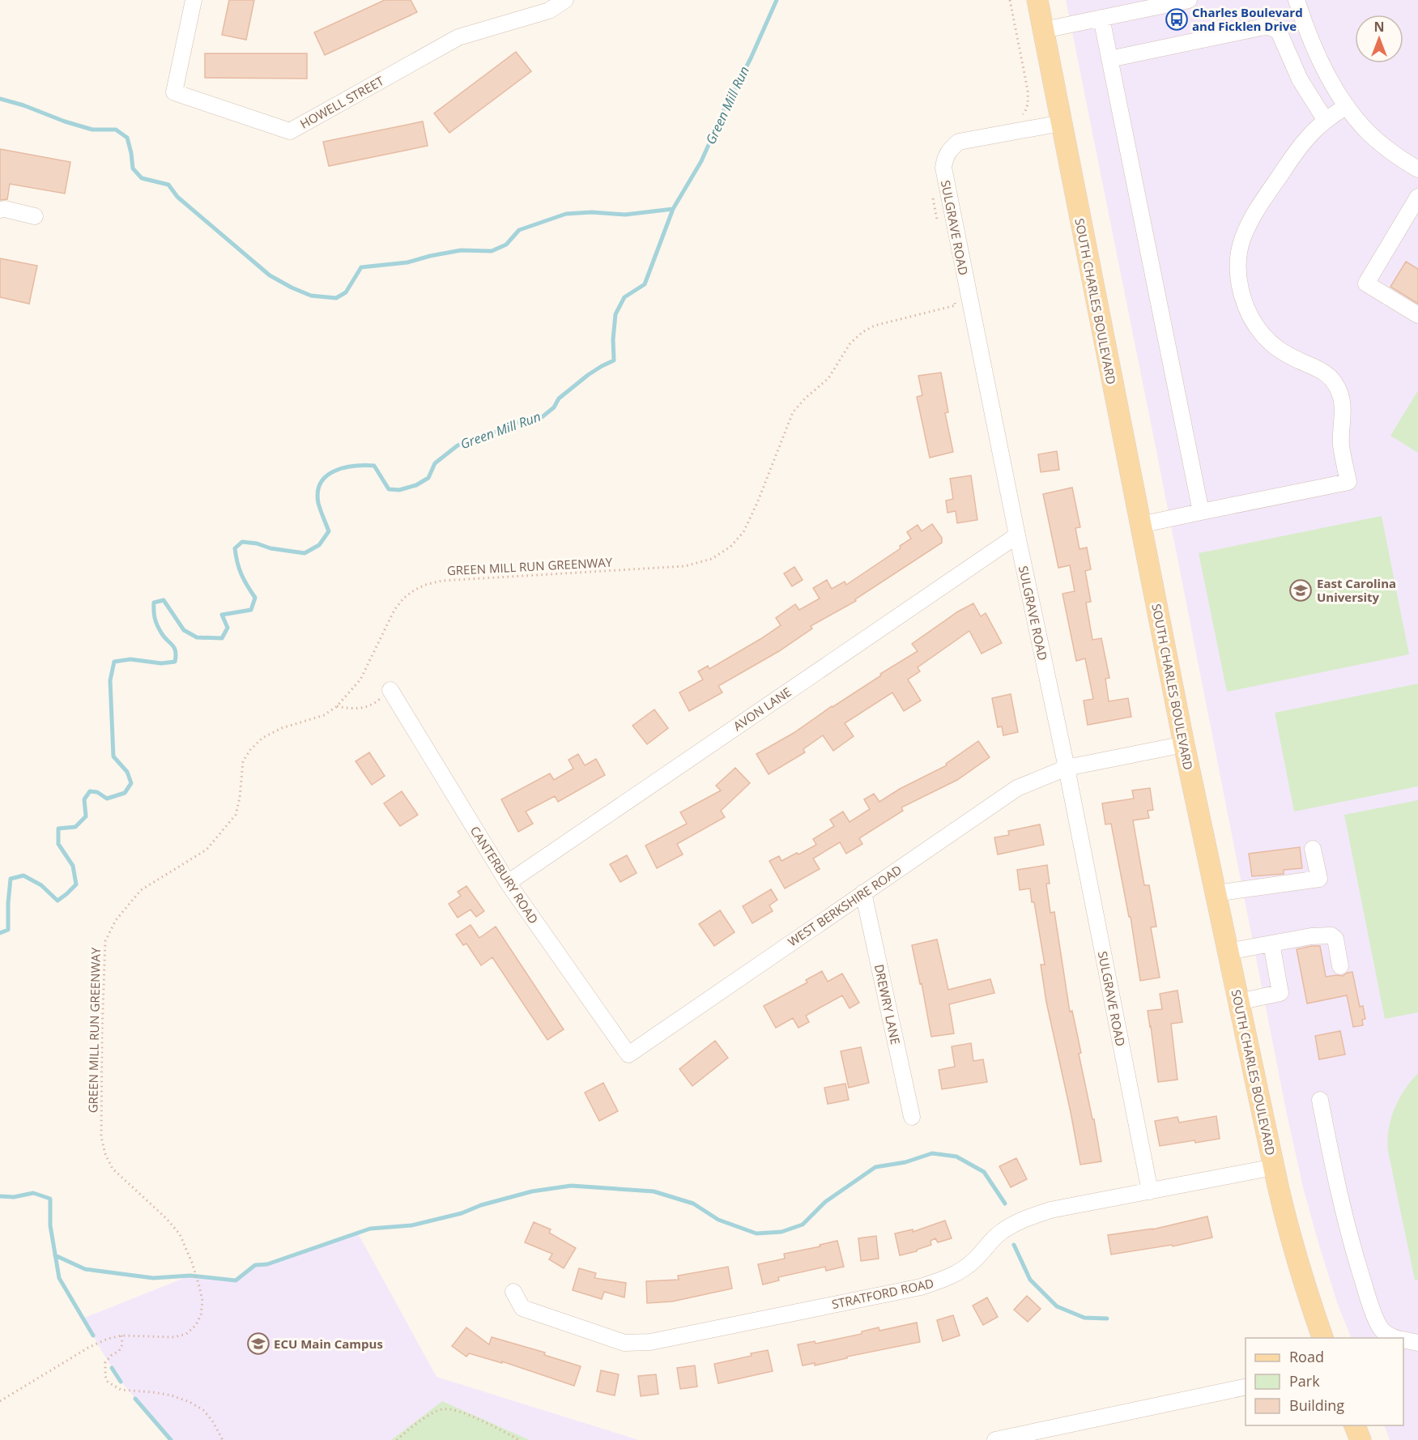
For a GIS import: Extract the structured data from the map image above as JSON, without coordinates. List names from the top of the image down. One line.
{"streets":{"main road":["SOUTH CHARLES BOULEVARD"],"street":["HOWELL STREET","SULGRAVE ROAD","AVON LANE","CANTERBURY ROAD","WEST BERKSHIRE ROAD","DREWRY LANE","STRATFORD ROAD"],"path":["GREEN MILL RUN GREENWAY"]},"crossings":[["SULGRAVE ROAD","SOUTH CHARLES BOULEVARD"],["SULGRAVE ROAD","AVON LANE"],["SULGRAVE ROAD","WEST BERKSHIRE ROAD"],["SULGRAVE ROAD","STRATFORD ROAD"],["SOUTH CHARLES BOULEVARD","WEST BERKSHIRE ROAD"],["SOUTH CHARLES BOULEVARD","STRATFORD ROAD"],["AVON LANE","CANTERBURY ROAD"],["CANTERBURY ROAD","WEST BERKSHIRE ROAD"],["WEST BERKSHIRE ROAD","DREWRY LANE"]],"water":["Green Mill Run"],"places":{"bus stop":["Charles Boulevard and Ficklen Drive"],"school or university":["East Carolina University","ECU Main Campus"]},"legend":["Road","Park","Building"],"north":"top"}
